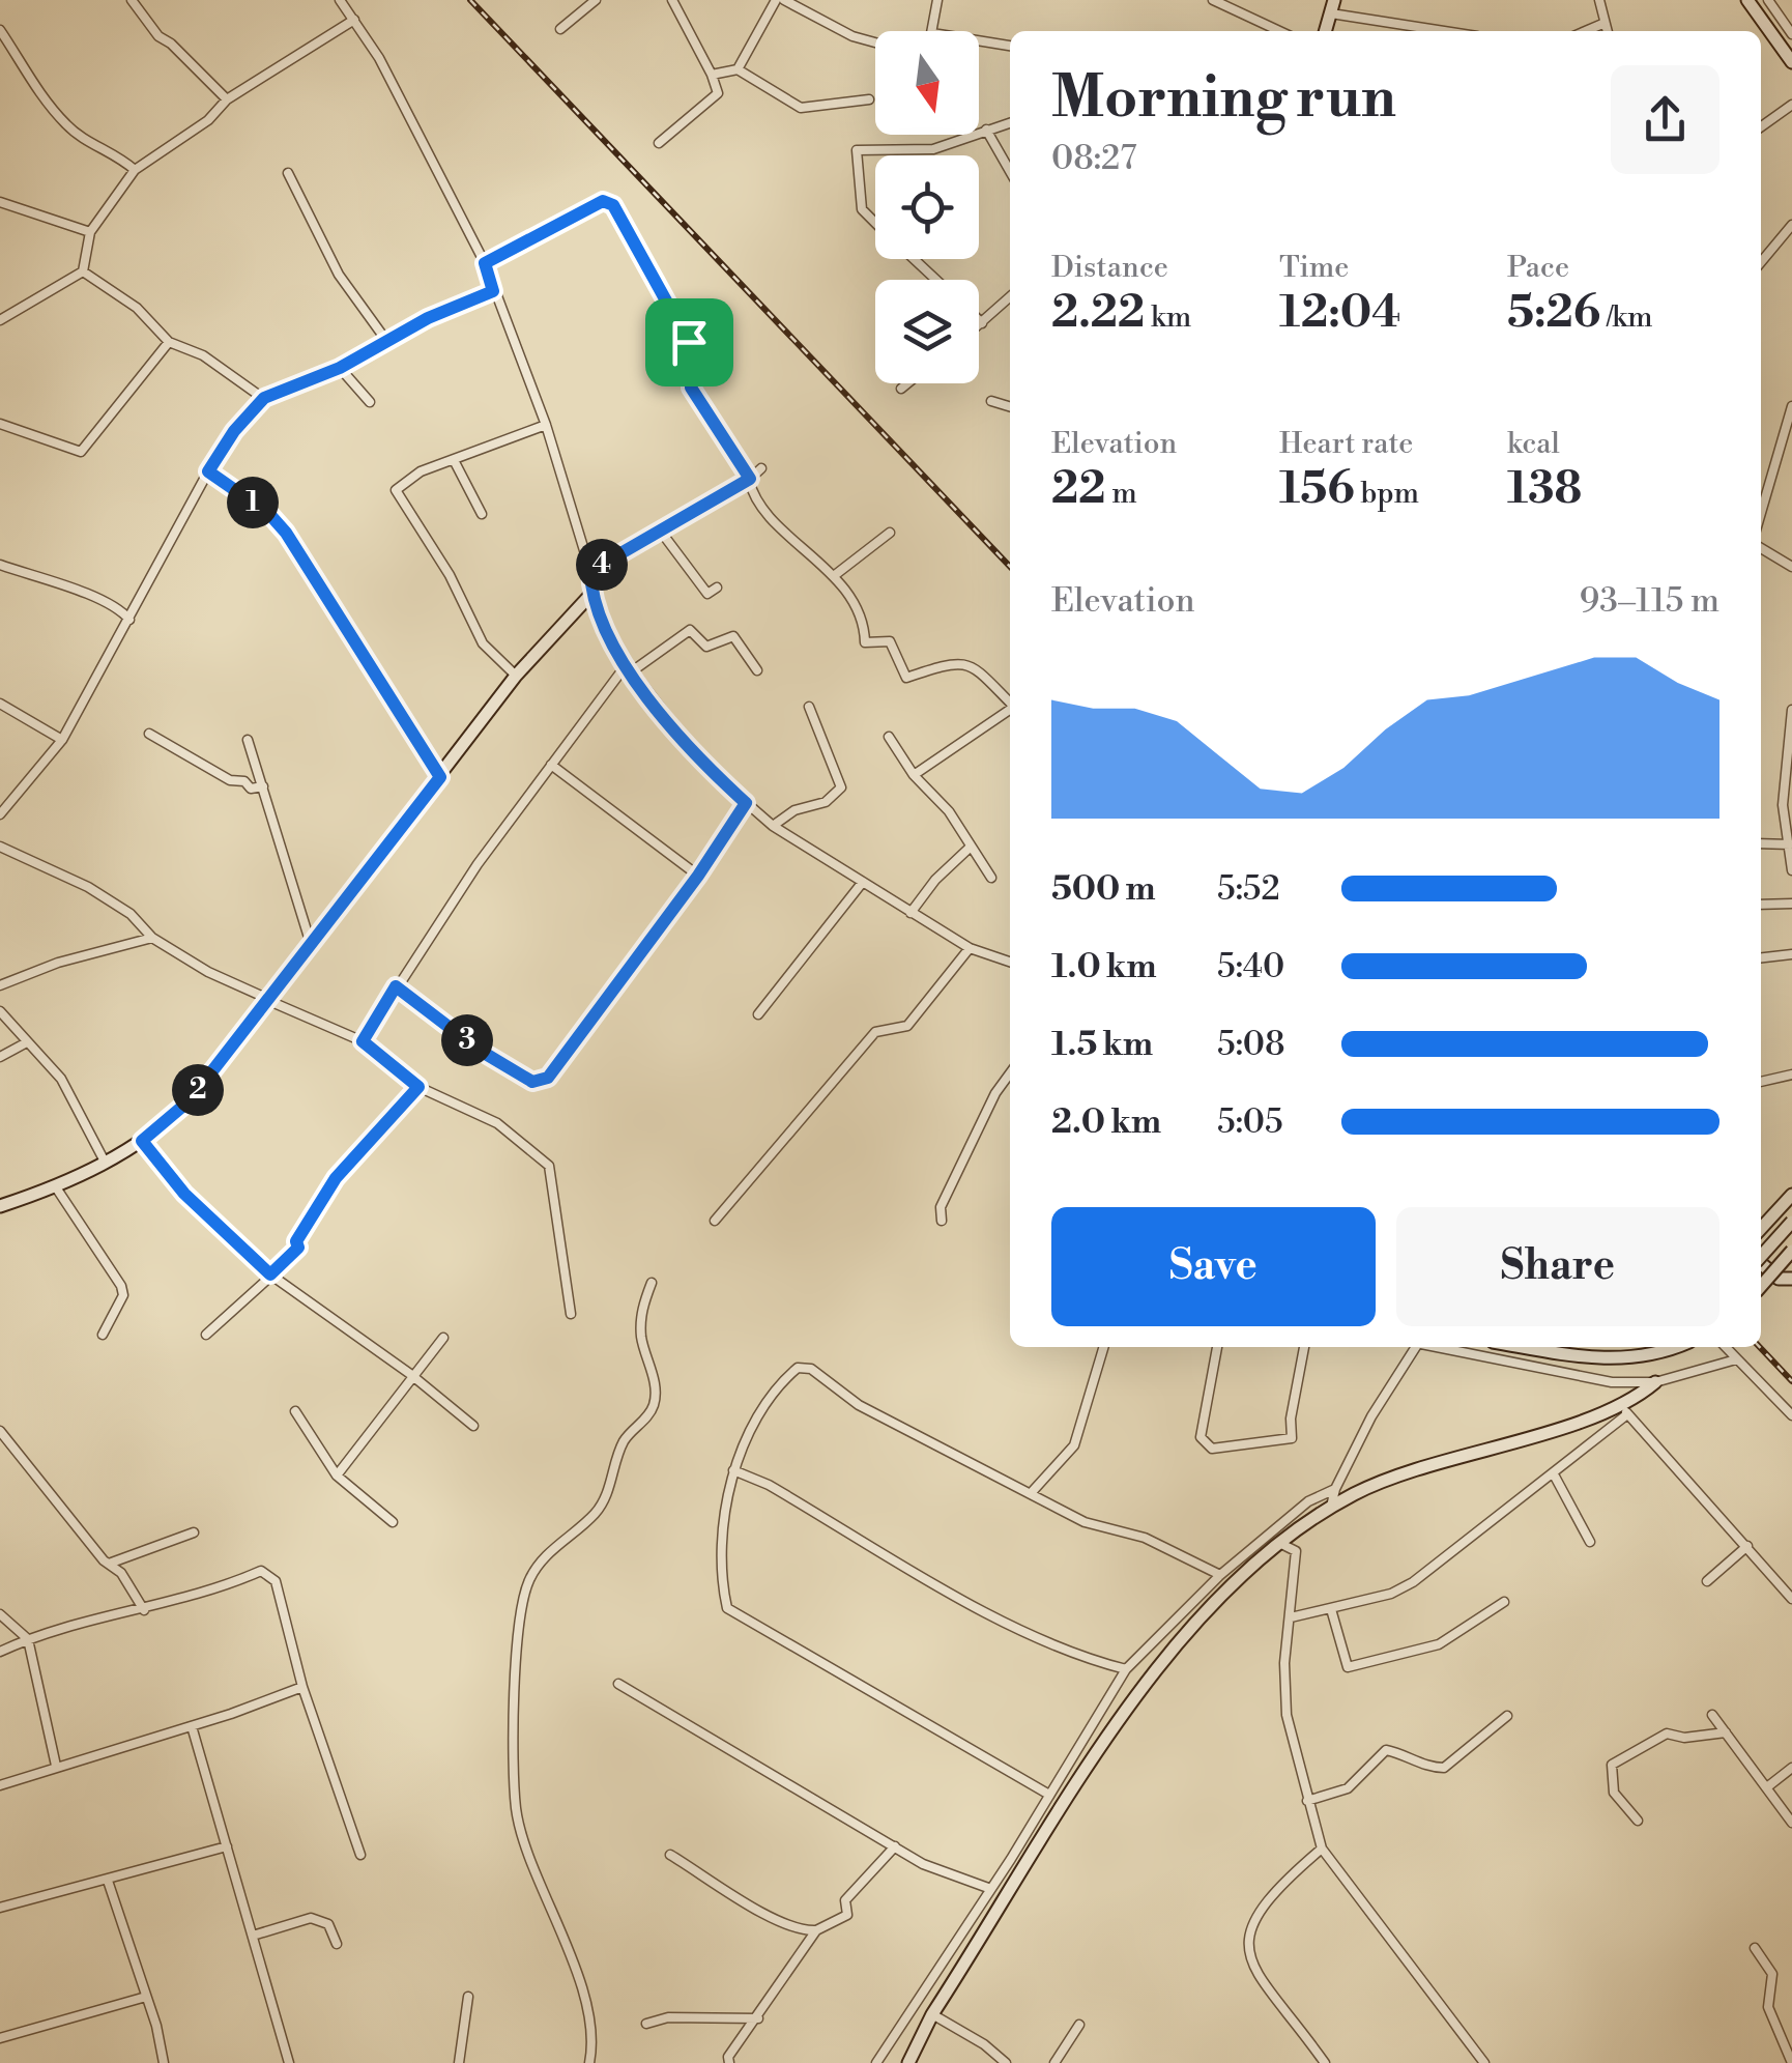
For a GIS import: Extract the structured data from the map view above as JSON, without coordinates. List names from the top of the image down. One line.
{"north":"bottom","page":{"heading":["Morning run","08:27"],"stats":[["Distance","2.22 km"],["Time","12:04"],["Pace","5:26 /km"],["Elevation","22 m"],["Heart rate","156 bpm"],["kcal","138"]],"pins":["1","4","3","2"],"chart":["Elevation","93–115 m"],"list":[{"name":"500 m","note":"5:52"},{"name":"1.0 km","note":"5:40"},{"name":"1.5 km","note":"5:08"},{"name":"2.0 km","note":"5:05"}],"buttons":["Save","Share"]}}
